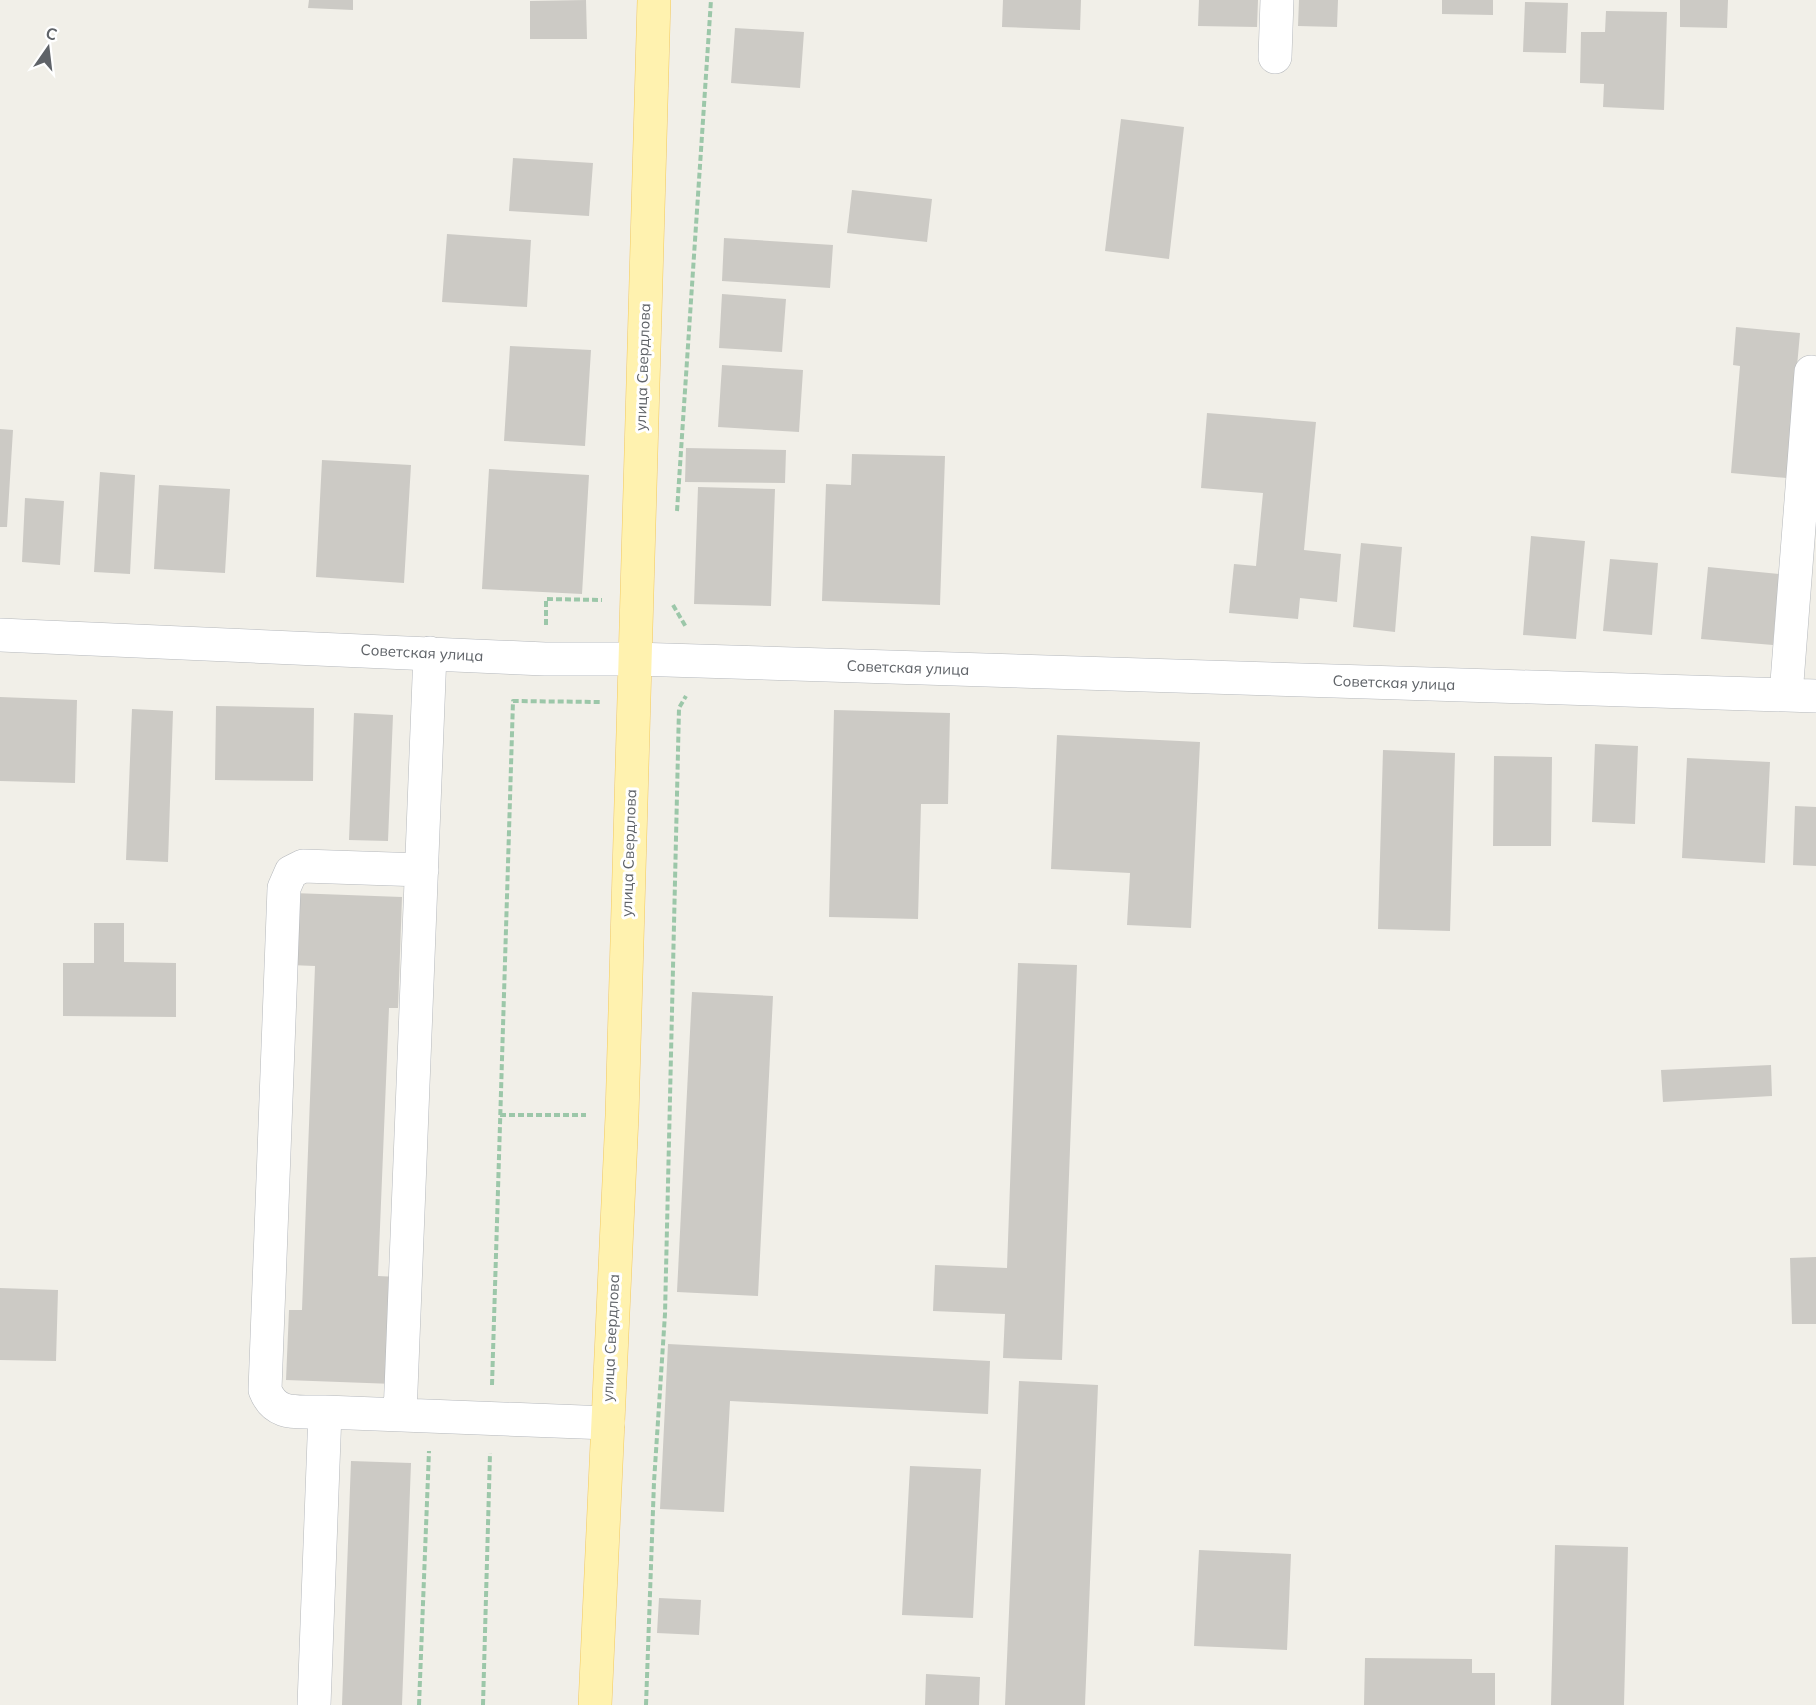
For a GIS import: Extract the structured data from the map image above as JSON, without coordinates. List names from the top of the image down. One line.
{"streets":{"main road":["улица Свердлова"],"street":["Советская улица"]},"crossings":[["улица Свердлова","Советская улица"]],"north":"top"}
